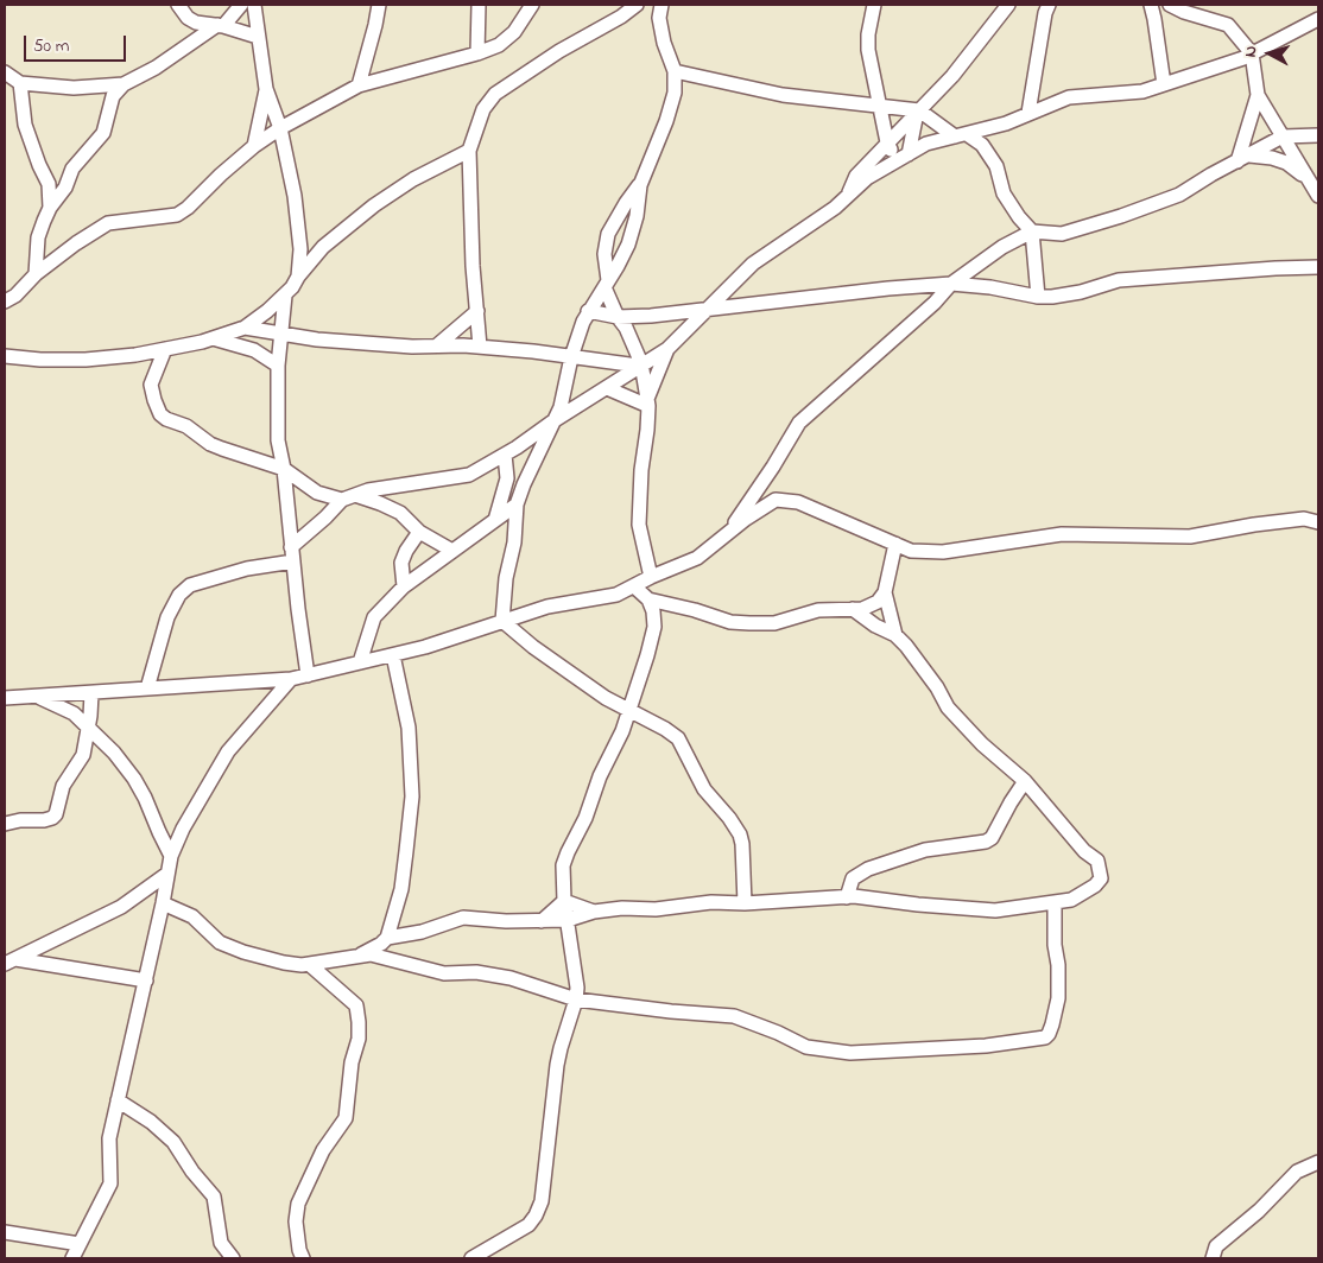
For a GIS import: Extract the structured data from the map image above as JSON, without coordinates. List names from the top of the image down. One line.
{"scale_bar":"50 m","north":"left"}
